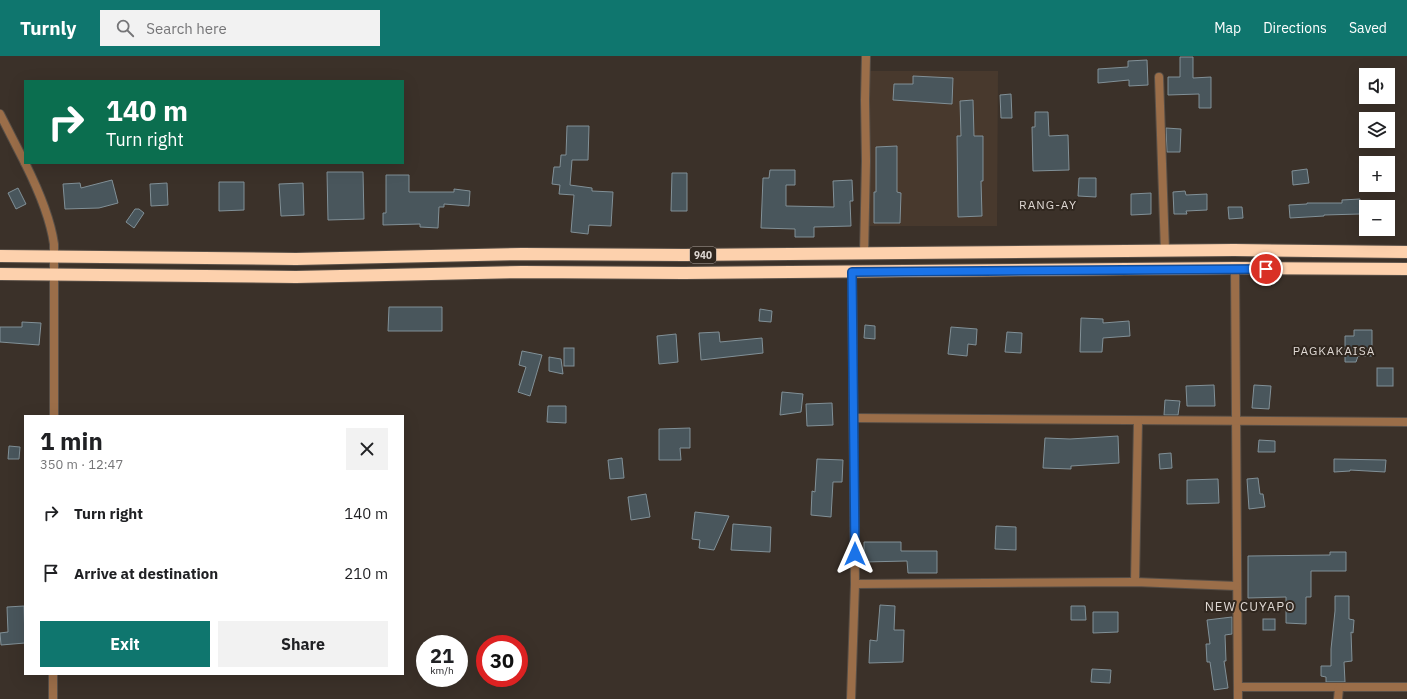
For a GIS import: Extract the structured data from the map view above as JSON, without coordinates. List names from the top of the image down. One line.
{"streets":{"highway":["940"]},"districts":["RANG-AY","PAGKAKAISA","NEW CUYAPO"],"page":{"header":"Turnly","search":"Search here","nav":["Map","Directions","Saved"],"map_buttons":["+","−"],"turn":["140 m","Turn right"],"heading":["1 min","350 m · 12:47"],"list":[{"name":"Turn right","value":"140 m"},{"name":"Arrive at destination","value":"210 m"}],"buttons":["Exit","Share"],"speed":"21 km/h","limit":"30"}}
